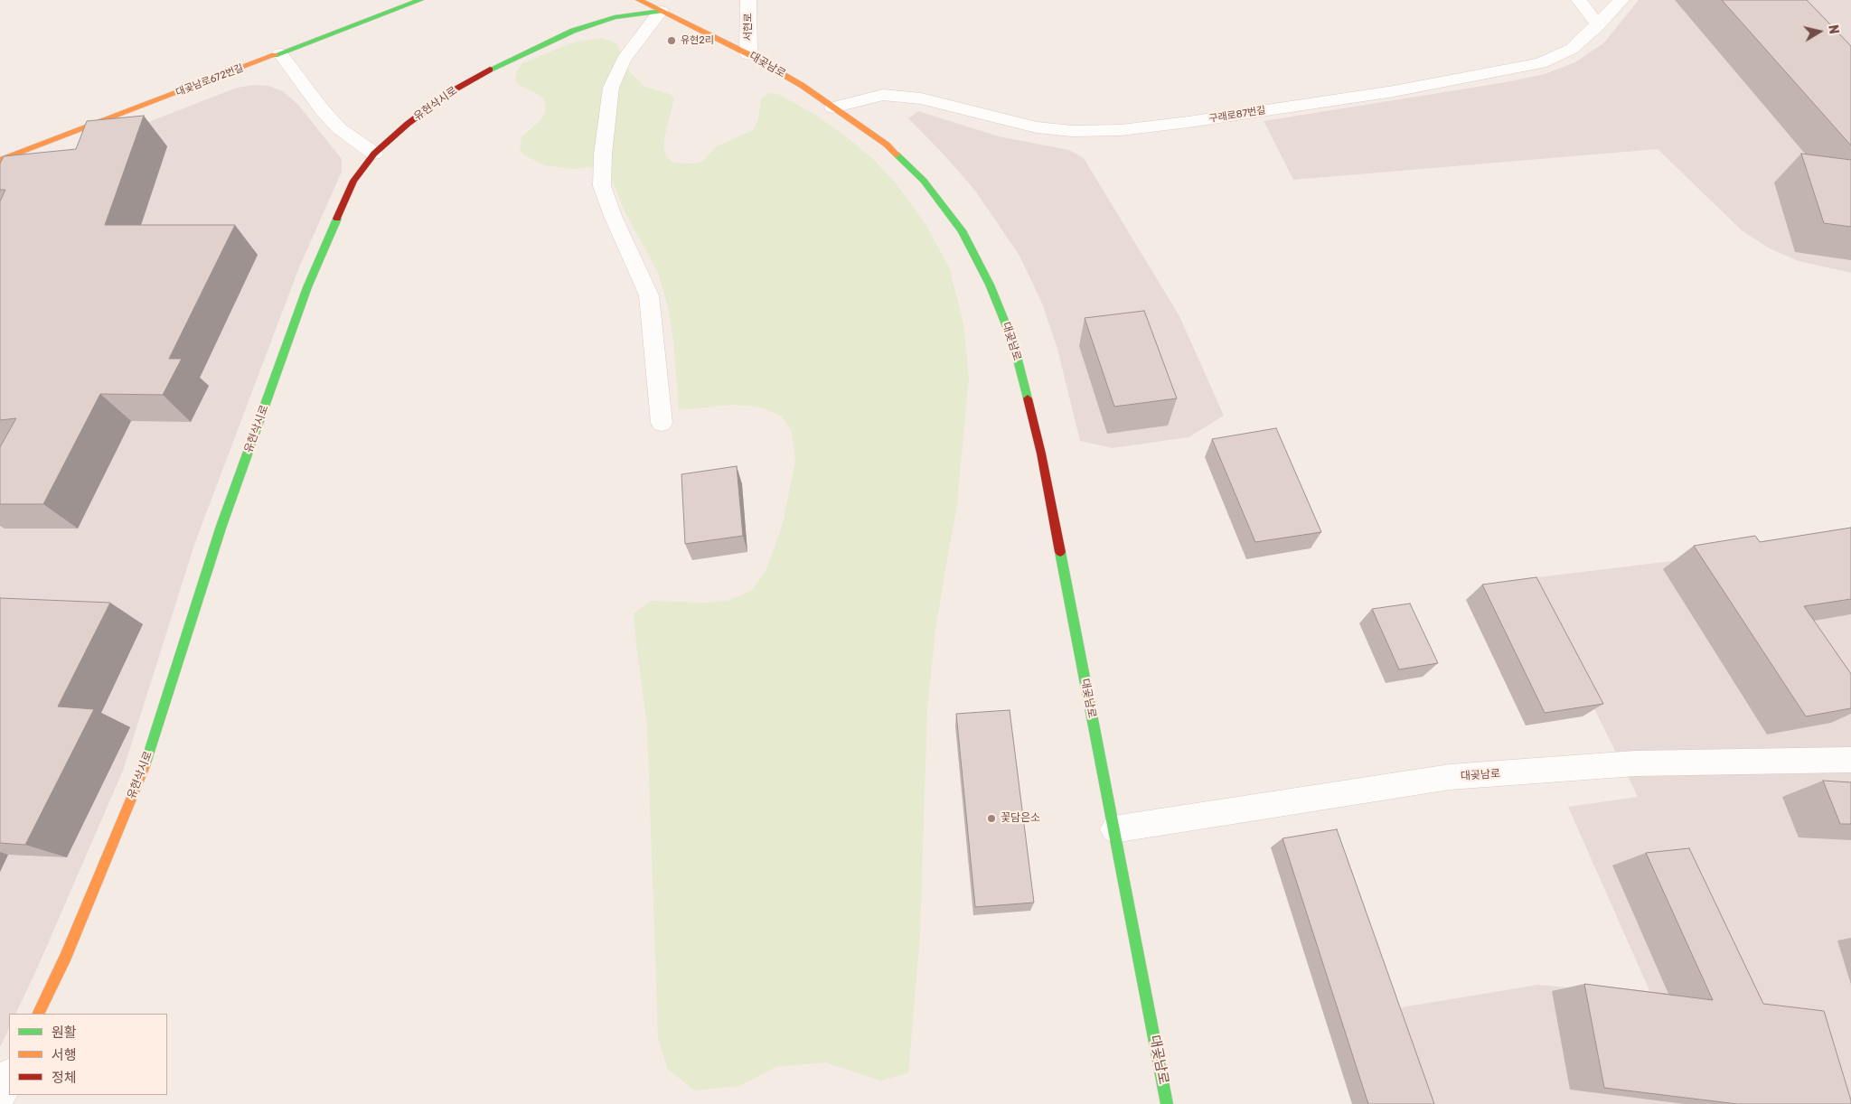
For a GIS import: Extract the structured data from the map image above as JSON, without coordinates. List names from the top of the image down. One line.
{"streets":{"street":["서현로","대곶남로","대곶남로672번길","유현삭시로"],"lane":["구래로87번길"]},"crossings":[["서현로","대곶남로"],["대곶남로","유현삭시로"],["대곶남로","구래로87번길"]],"places":["유현2리","꽃담은소"],"legend":["원활","서행","정체"],"north":"right"}
